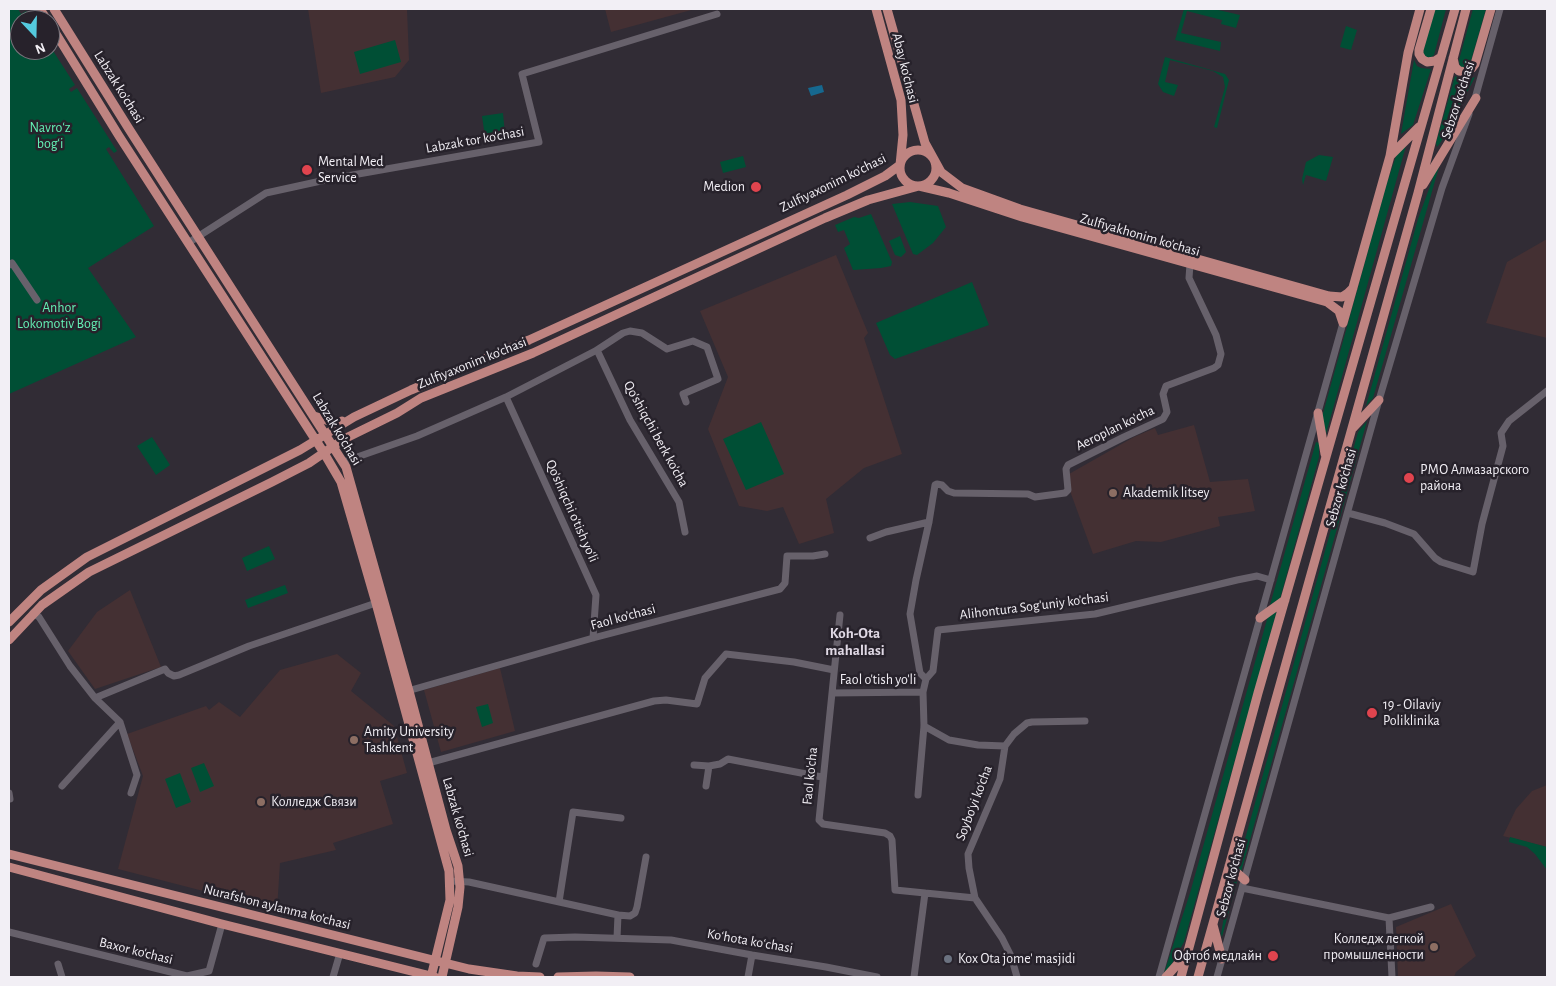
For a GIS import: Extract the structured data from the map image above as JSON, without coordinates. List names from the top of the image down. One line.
{"streets":{"main road":["Abay ko'chasi","Labzak ko'chasi","Sebzor ko‘chasi","Zulfiyaxonim ko'chasi","Zulfiyakhonim ko'chasi","Nurafshon aylanma ko'chasi"],"street":["Labzak tor ko'chasi","Aeroplan ko'cha","Qo'shiqchi berk ko'cha","Qo'shiqchi o'tish yo'li","Alihontura Sog'uniy ko'chasi","Faol ko'chasi","Faol o'tish yo'li","Faol ko'cha","Soybo'yi ko'cha","Koʻhota koʻchasi","Baxor ko'chasi"]},"crossings":[["Abay ko'chasi","Zulfiyaxonim ko'chasi"],["Abay ko'chasi","Zulfiyakhonim ko'chasi"],["Labzak ko'chasi","Labzak tor ko'chasi"],["Labzak ko'chasi","Zulfiyaxonim ko'chasi"],["Labzak ko'chasi","Faol ko'chasi"],["Labzak ko'chasi","Nurafshon aylanma ko'chasi"],["Zulfiyaxonim ko'chasi","Zulfiyakhonim ko'chasi"],["Zulfiyakhonim ko'chasi","Aeroplan ko'cha"],["Qo'shiqchi o'tish yo'li","Faol ko'chasi"],["Faol o'tish yo'li","Faol ko'cha"],["Faol ko'cha","Soybo'yi ko'cha"]],"districts":["Koh-Ota mahallasi"],"parks":["Navroʻz bogʻi","Anhor Lokomotiv Bogi"],"places":["Mental Med Service","Medion","РМО Алмазарского района","Akademik litsey","19 - Oilaviy Poliklinika","Amity University Tashkent","Колледж Связи","Колледж легкой промышленности","Офтоб медлайн","Kox Ota jome' masjidi"],"north":"bottom"}
